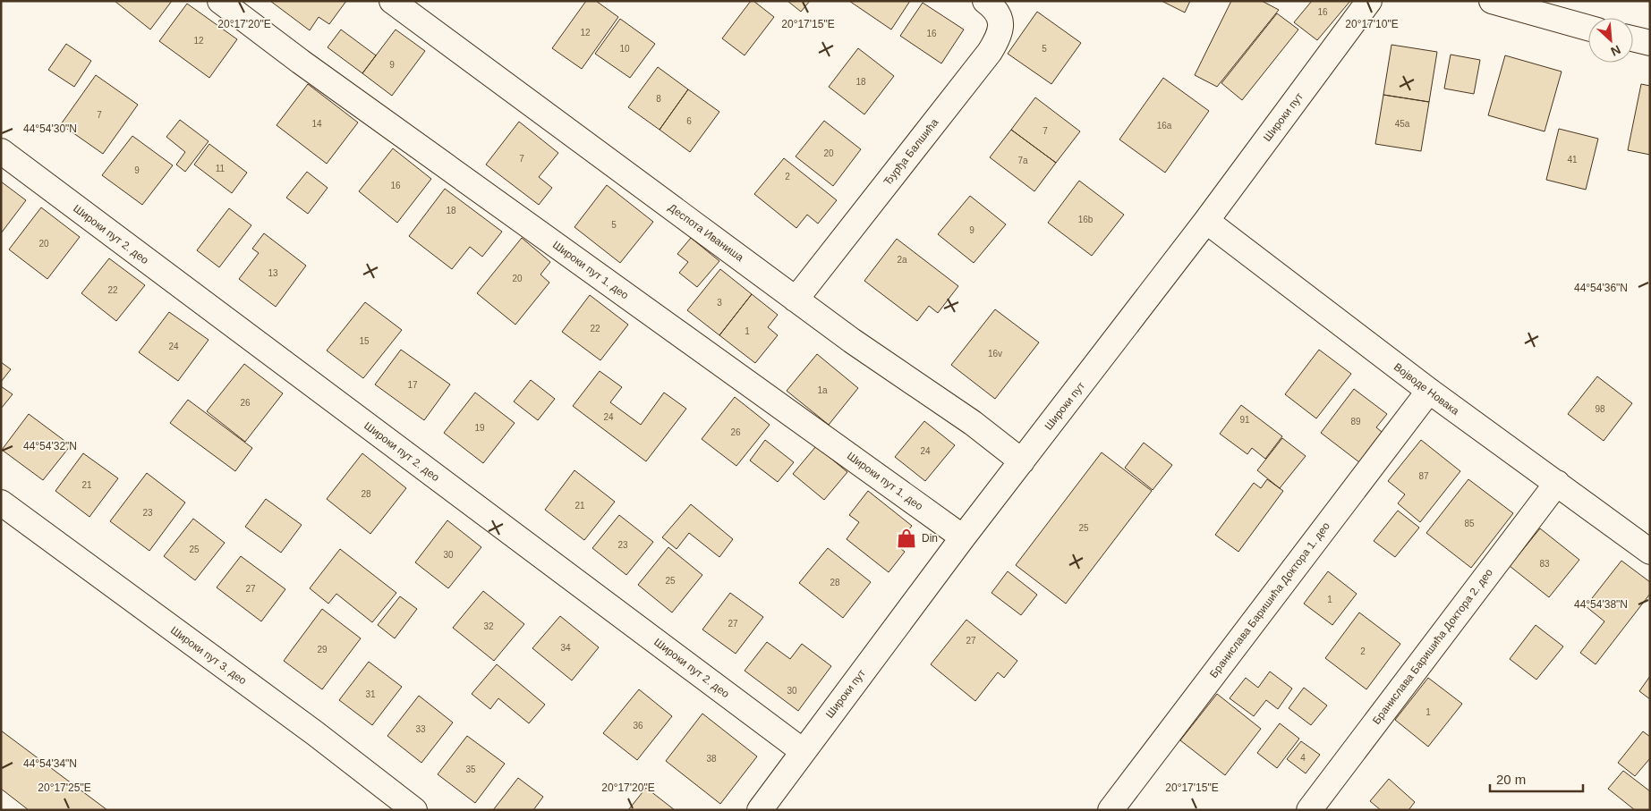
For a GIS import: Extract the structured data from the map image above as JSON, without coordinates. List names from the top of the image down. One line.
{"streets":{"street":["Широки пут","Ђурђа Балшића","Деспота Иваниша","Широки пут 2. део","Широки пут 1. део","Војводе Новака","Бранислава Баришића Доктора 1. део","Бранислава Баришића Доктора 2. део","Широки пут 3. део"]},"crossings":[["Широки пут","Деспота Иваниша"],["Широки пут","Широки пут 2. део"],["Широки пут","Широки пут 1. део"],["Широки пут","Војводе Новака"],["Ђурђа Балшића","Деспота Иваниша"],["Војводе Новака","Бранислава Баришића Доктора 1. део"],["Војводе Новака","Бранислава Баришића Доктора 2. део"]],"places":{"shop":["Din"]},"house_numbers":["16","12","16","12","10","5","9","18","8","7","6","14","45a","16a","7","20","7","41","7a","11","9","2","16","18","16b","5","9","20","2a","13","20","22","3","22","1","15","24","16v","17","1a","26","98","24","91","89","19","26","24","87","21","28","21","23","85","25","23","25","30","83","25","28","27","1","27","32","27","34","29","2","30","31","1","36","33","4","38","35"],"scale_bar":"20 m","north":"bottom right","coordinates":["20°17'20\"E","20°17'15\"E","20°17'10\"E","44°54'30\"N","44°54'36\"N","44°54'32\"N","44°54'38\"N","44°54'34\"N","20°17'25\"E"]}
